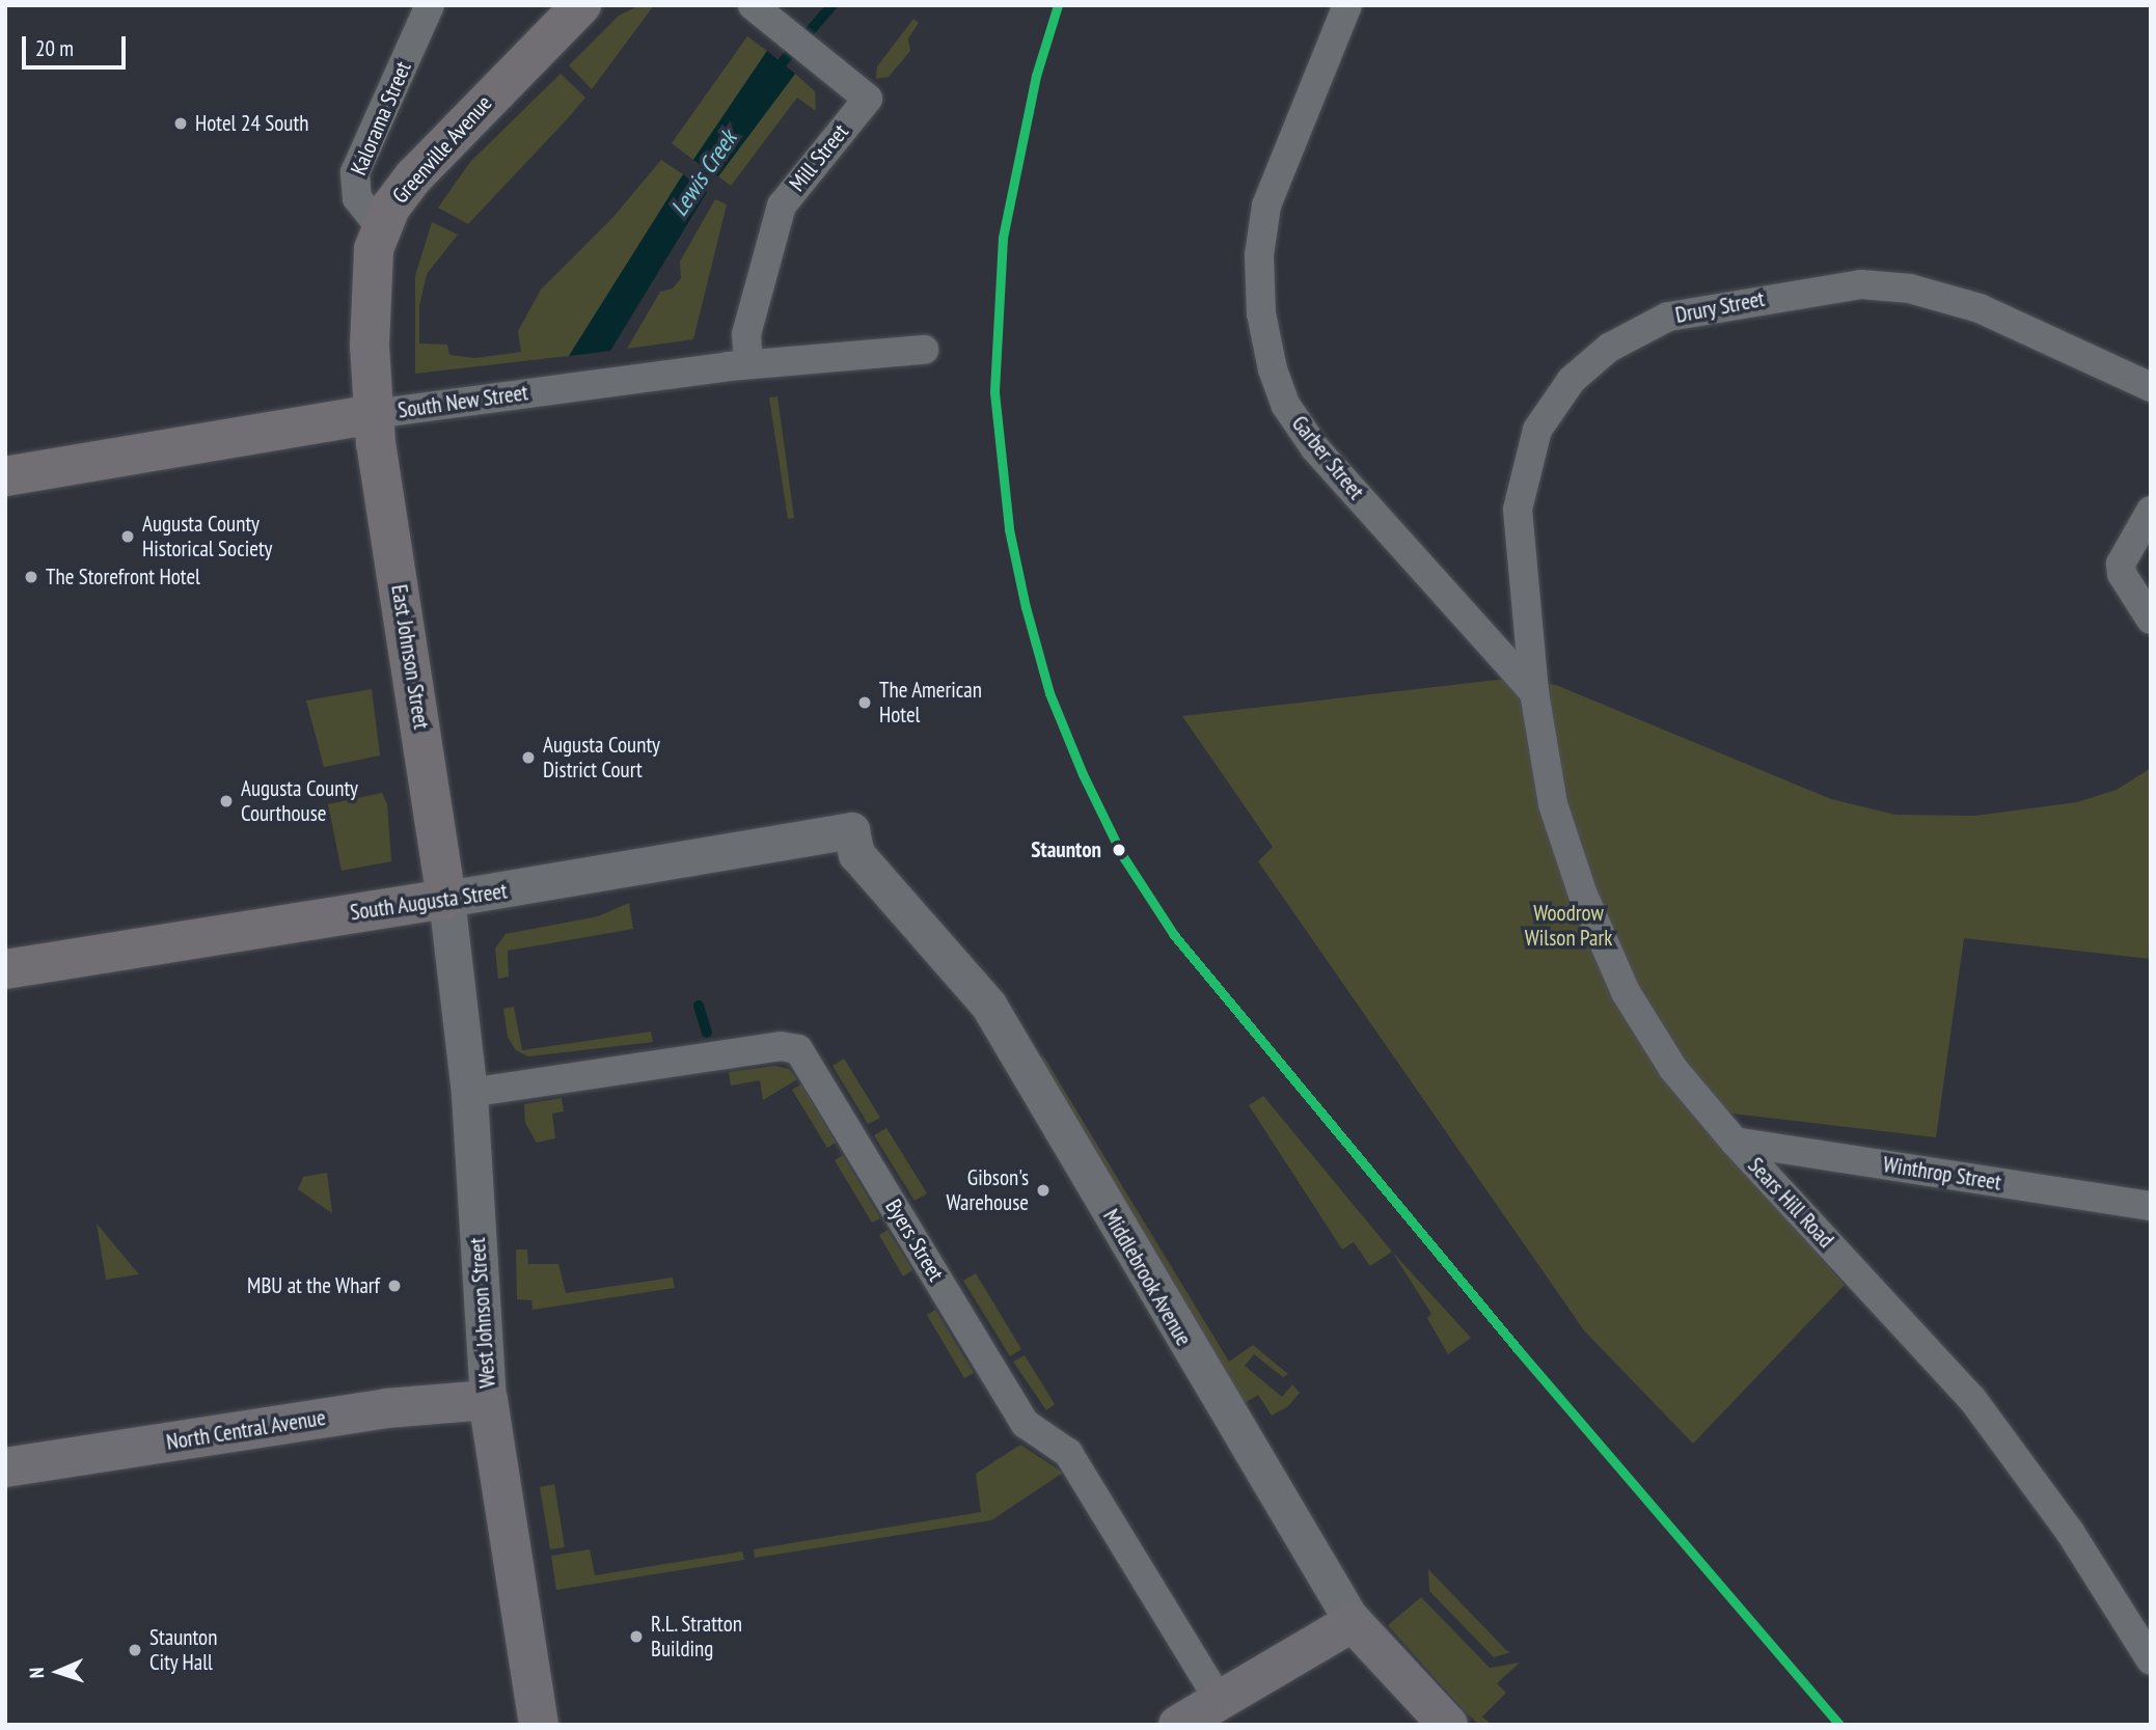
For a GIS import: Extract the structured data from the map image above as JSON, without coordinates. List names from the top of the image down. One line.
{"streets":{"main road":["Greenville Avenue","South New Street","East Johnson Street","South Augusta Street","Middlebrook Avenue","West Johnson Street","North Central Avenue"],"street":["Kalorama Street","Mill Street","Drury Street","Garber Street","Winthrop Street","Sears Hill Road","Byers Street"]},"crossings":[["Kalorama Street","Greenville Avenue"],["Greenville Avenue","South New Street"],["Greenville Avenue","East Johnson Street"],["Mill Street","South New Street"],["Drury Street","Garber Street"],["Drury Street","Sears Hill Road"],["South New Street","East Johnson Street"],["Garber Street","Sears Hill Road"],["East Johnson Street","South Augusta Street"],["East Johnson Street","West Johnson Street"],["South Augusta Street","Middlebrook Avenue"],["South Augusta Street","West Johnson Street"],["Winthrop Street","Sears Hill Road"],["Byers Street","West Johnson Street"],["West Johnson Street","North Central Avenue"]],"water":["Lewis Creek"],"parks":["Woodrow Wilson Park"],"places":["Hotel 24 South","Augusta County Historical Society","The Storefront Hotel","The American Hotel","Augusta County District Court","Augusta County Courthouse","Staunton","Gibson's Warehouse","MBU at the Wharf","R.L. Stratton Building","Staunton City Hall"],"scale_bar":"20 m","north":"left"}
